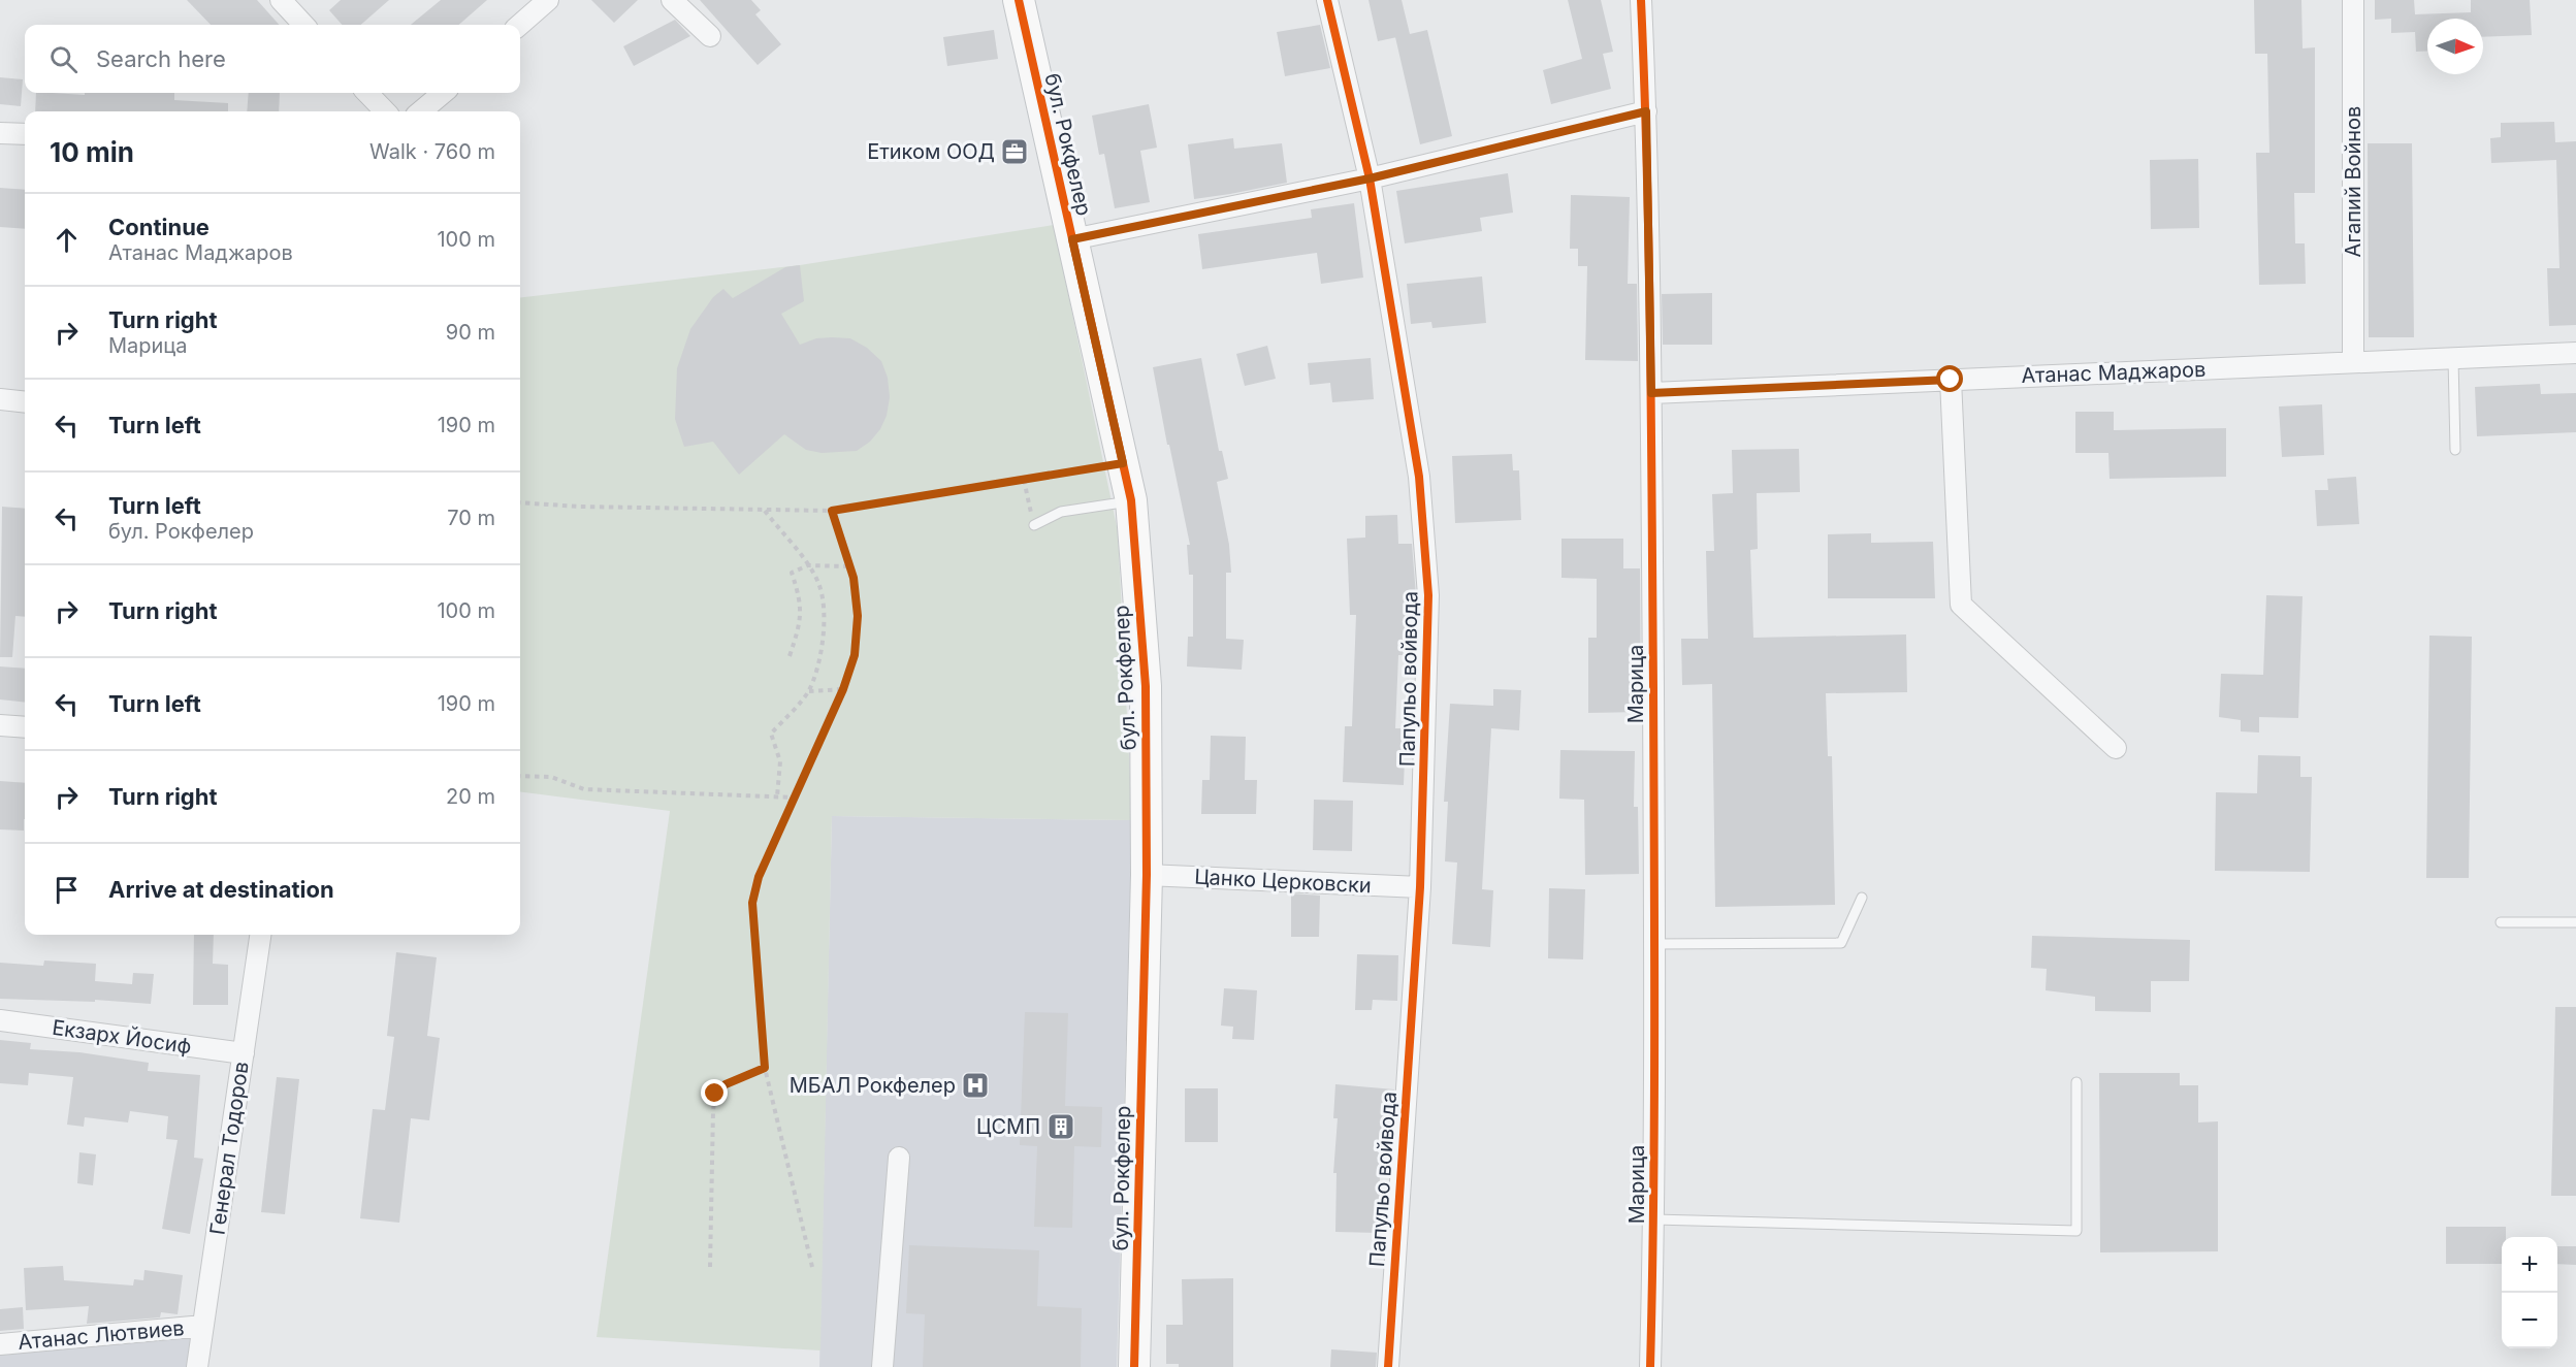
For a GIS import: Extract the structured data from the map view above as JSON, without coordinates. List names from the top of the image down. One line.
{"streets":{"main road":["бул. Рокфелер"],"street":["Агапий Войнов","Атанас Маджаров","Папульо войвода","Марица","Цанко Церковски","Екзарх Йосиф","Генерал Тодоров","Атанас Лютвиев"]},"crossings":[["бул. Рокфелер","Цанко Церковски"],["Агапий Войнов","Атанас Маджаров"],["Атанас Маджаров","Марица"],["Папульо войвода","Цанко Церковски"],["Екзарх Йосиф","Генерал Тодоров"],["Генерал Тодоров","Атанас Лютвиев"]],"places":{"office":["Етиком ООД"],"hospital":["МБАЛ Рокфелер"],"building":["ЦСМП"]},"north":"right","page":{"search":"Search here","heading":["10 min","Walk · 760 m"],"list":[["Continue","Атанас Маджаров","100 m"],["Turn right","Марица","90 m"],["Turn left","190 m"],["Turn left","бул. Рокфелер","70 m"],["Turn right","100 m"],["Turn left","190 m"],["Turn right","20 m"],"Arrive at destination"],"map_buttons":["+","−"]}}
